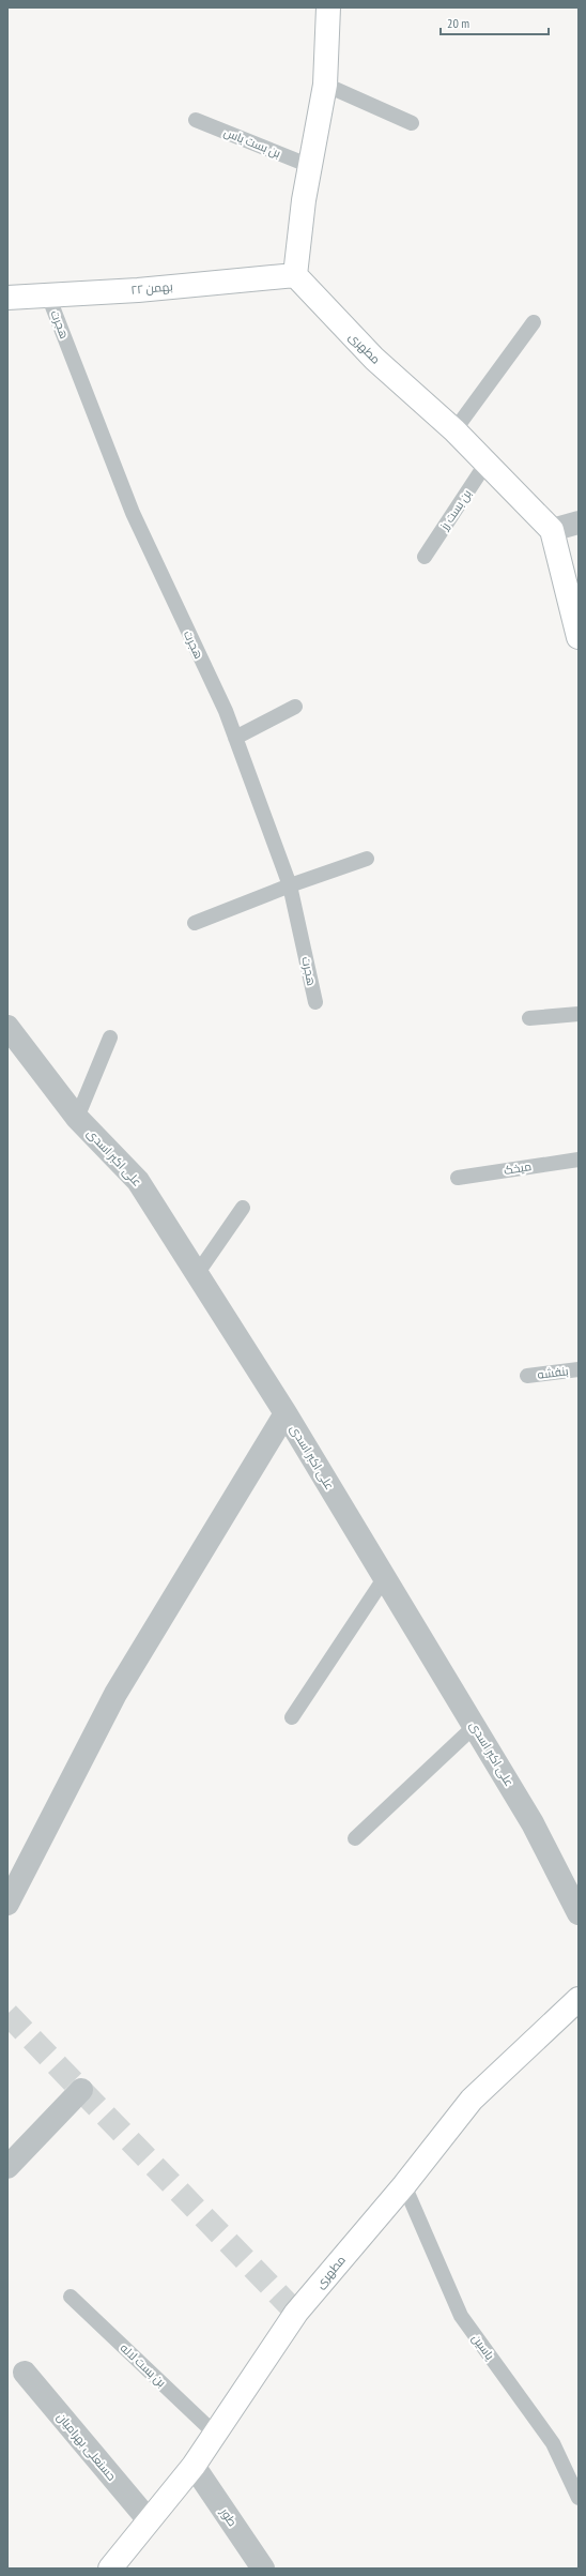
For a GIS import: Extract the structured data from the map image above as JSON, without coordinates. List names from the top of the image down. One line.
{"streets":{"main road":["۲۲ بهمن","مطهری"],"street":["علی اکبر اسدی","حسنعلی بهرامیان","طور"],"lane":["بن بست یاس","هجرت","بن بست رز","میخک","بنفشه","یاسین","بن بست لاله"]},"crossings":[["۲۲ بهمن","هجرت"],["۲۲ بهمن","مطهری"],["مطهری","بن بست رز"],["مطهری","یاسین"],["مطهری","بن بست لاله"],["مطهری","حسنعلی بهرامیان"],["مطهری","طور"]],"scale_bar":"20 m"}
